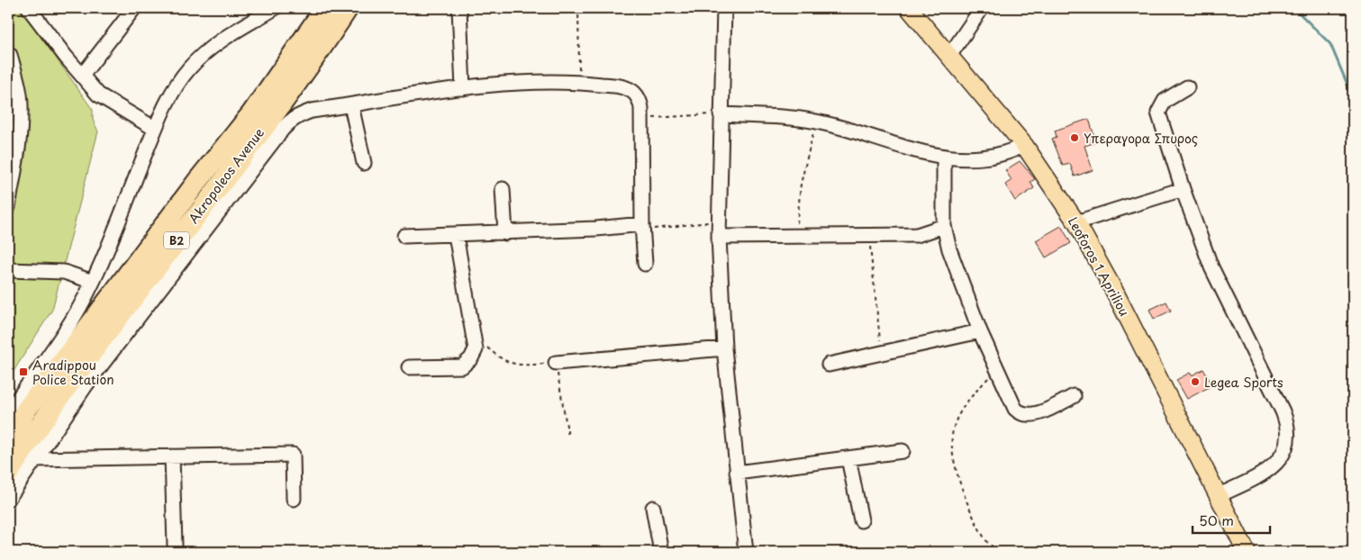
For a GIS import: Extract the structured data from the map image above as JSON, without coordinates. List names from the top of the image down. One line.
{"streets":{"highway":["Akropoleos Avenue","B2"],"main road":["Leoforos 1 Apriliou"]},"places":{"other":["Υπεραγορα Σπυρος","Legea Sports"],"transit":["Aradippou Police Station"]},"scale_bar":"50 m"}
